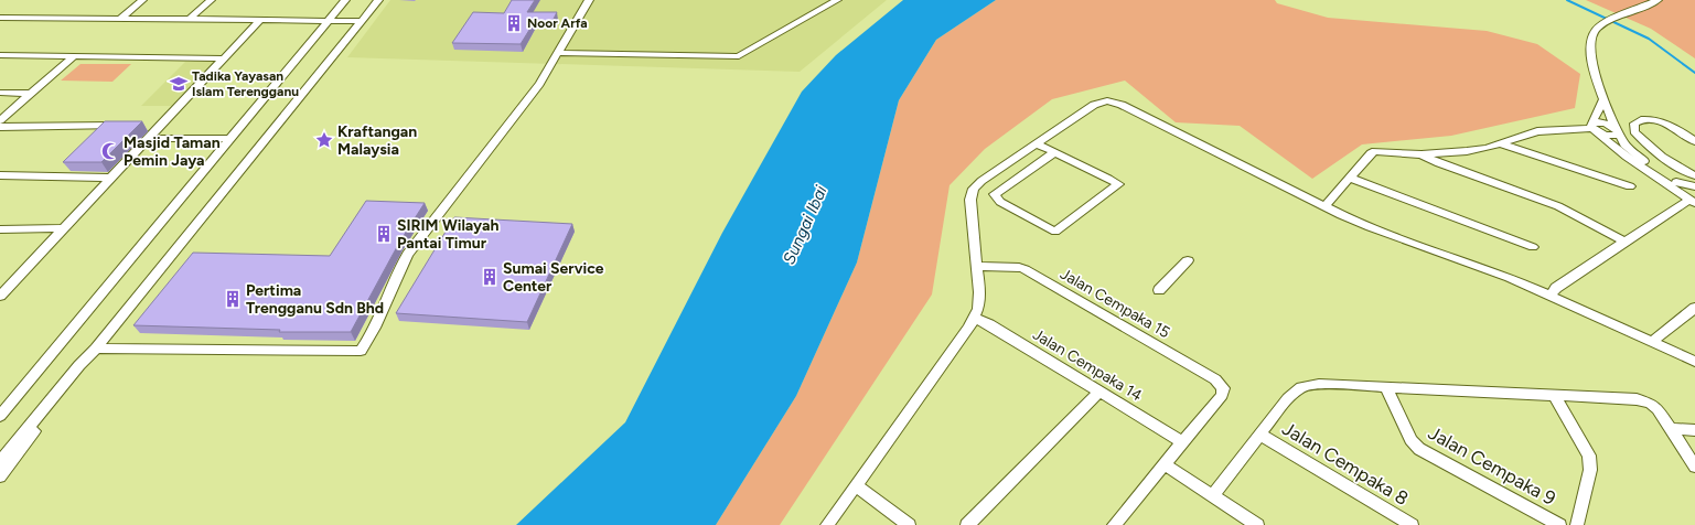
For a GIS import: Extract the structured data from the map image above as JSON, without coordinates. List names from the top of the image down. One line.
{"streets":{"street":["Jalan Cempaka 15","Jalan Cempaka 14","Jalan Cempaka 8","Jalan Cempaka 9"]},"crossings":[["Jalan Cempaka 15","Jalan Cempaka 14"]],"water":["Sungai Ibai"],"places":{"building":["Noor Arfa","SIRIM Wilayah Pantai Timur","Sumai Service Center","Pertima Trengganu Sdn Bhd"],"school or university":["Tadika Yayasan Islam Terengganu"],"place":["Kraftangan Malaysia"],"mosque":["Masjid Taman Pemin Jaya"]}}
